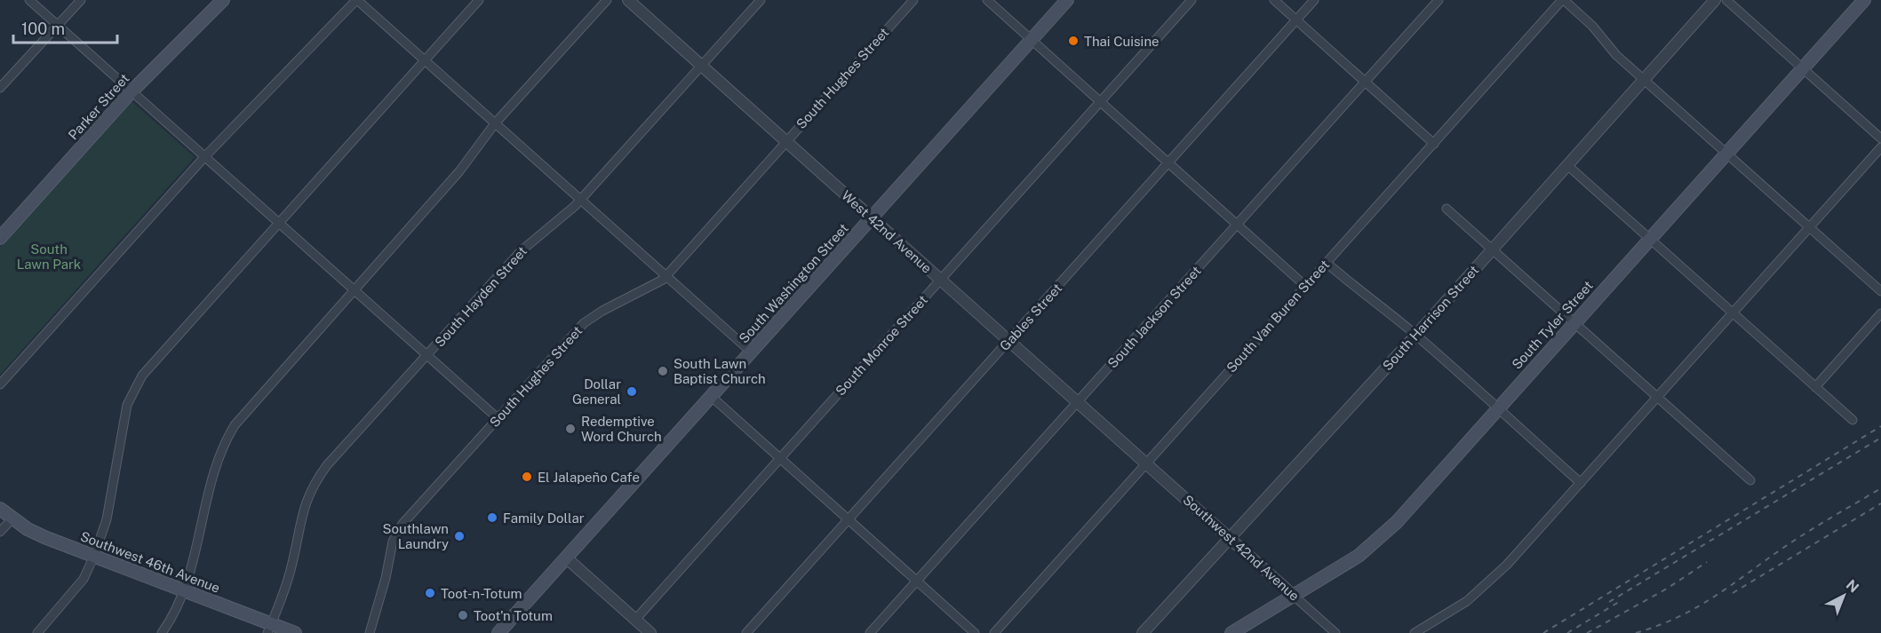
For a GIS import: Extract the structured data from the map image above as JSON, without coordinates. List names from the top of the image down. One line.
{"streets":{"main road":["Parker Street","South Washington Street","South Tyler Street","Southwest 46th Avenue"],"street":["South Hughes Street","West 42nd Avenue","South Hayden Street","South Van Buren Street","Gables Street","South Jackson Street","South Harrison Street","South Monroe Street","Southwest 42nd Avenue"]},"crossings":[["South Hughes Street","West 42nd Avenue"],["West 42nd Avenue","South Washington Street"],["West 42nd Avenue","South Hayden Street"],["West 42nd Avenue","South Van Buren Street"],["West 42nd Avenue","Gables Street"],["West 42nd Avenue","South Jackson Street"],["West 42nd Avenue","South Monroe Street"],["West 42nd Avenue","Southwest 42nd Avenue"],["South Hayden Street","Southwest 46th Avenue"],["South Van Buren Street","Southwest 42nd Avenue"],["South Harrison Street","Southwest 42nd Avenue"],["South Tyler Street","Southwest 42nd Avenue"]],"parks":["South Lawn Park"],"places":["Thai Cuisine","South Lawn Baptist Church","Dollar General","Redemptive Word Church","El Jalapeño Cafe","Family Dollar","Southlawn Laundry","Toot-n-Totum","Toot'n Totum"],"scale_bar":"100 m","north":"top right"}
